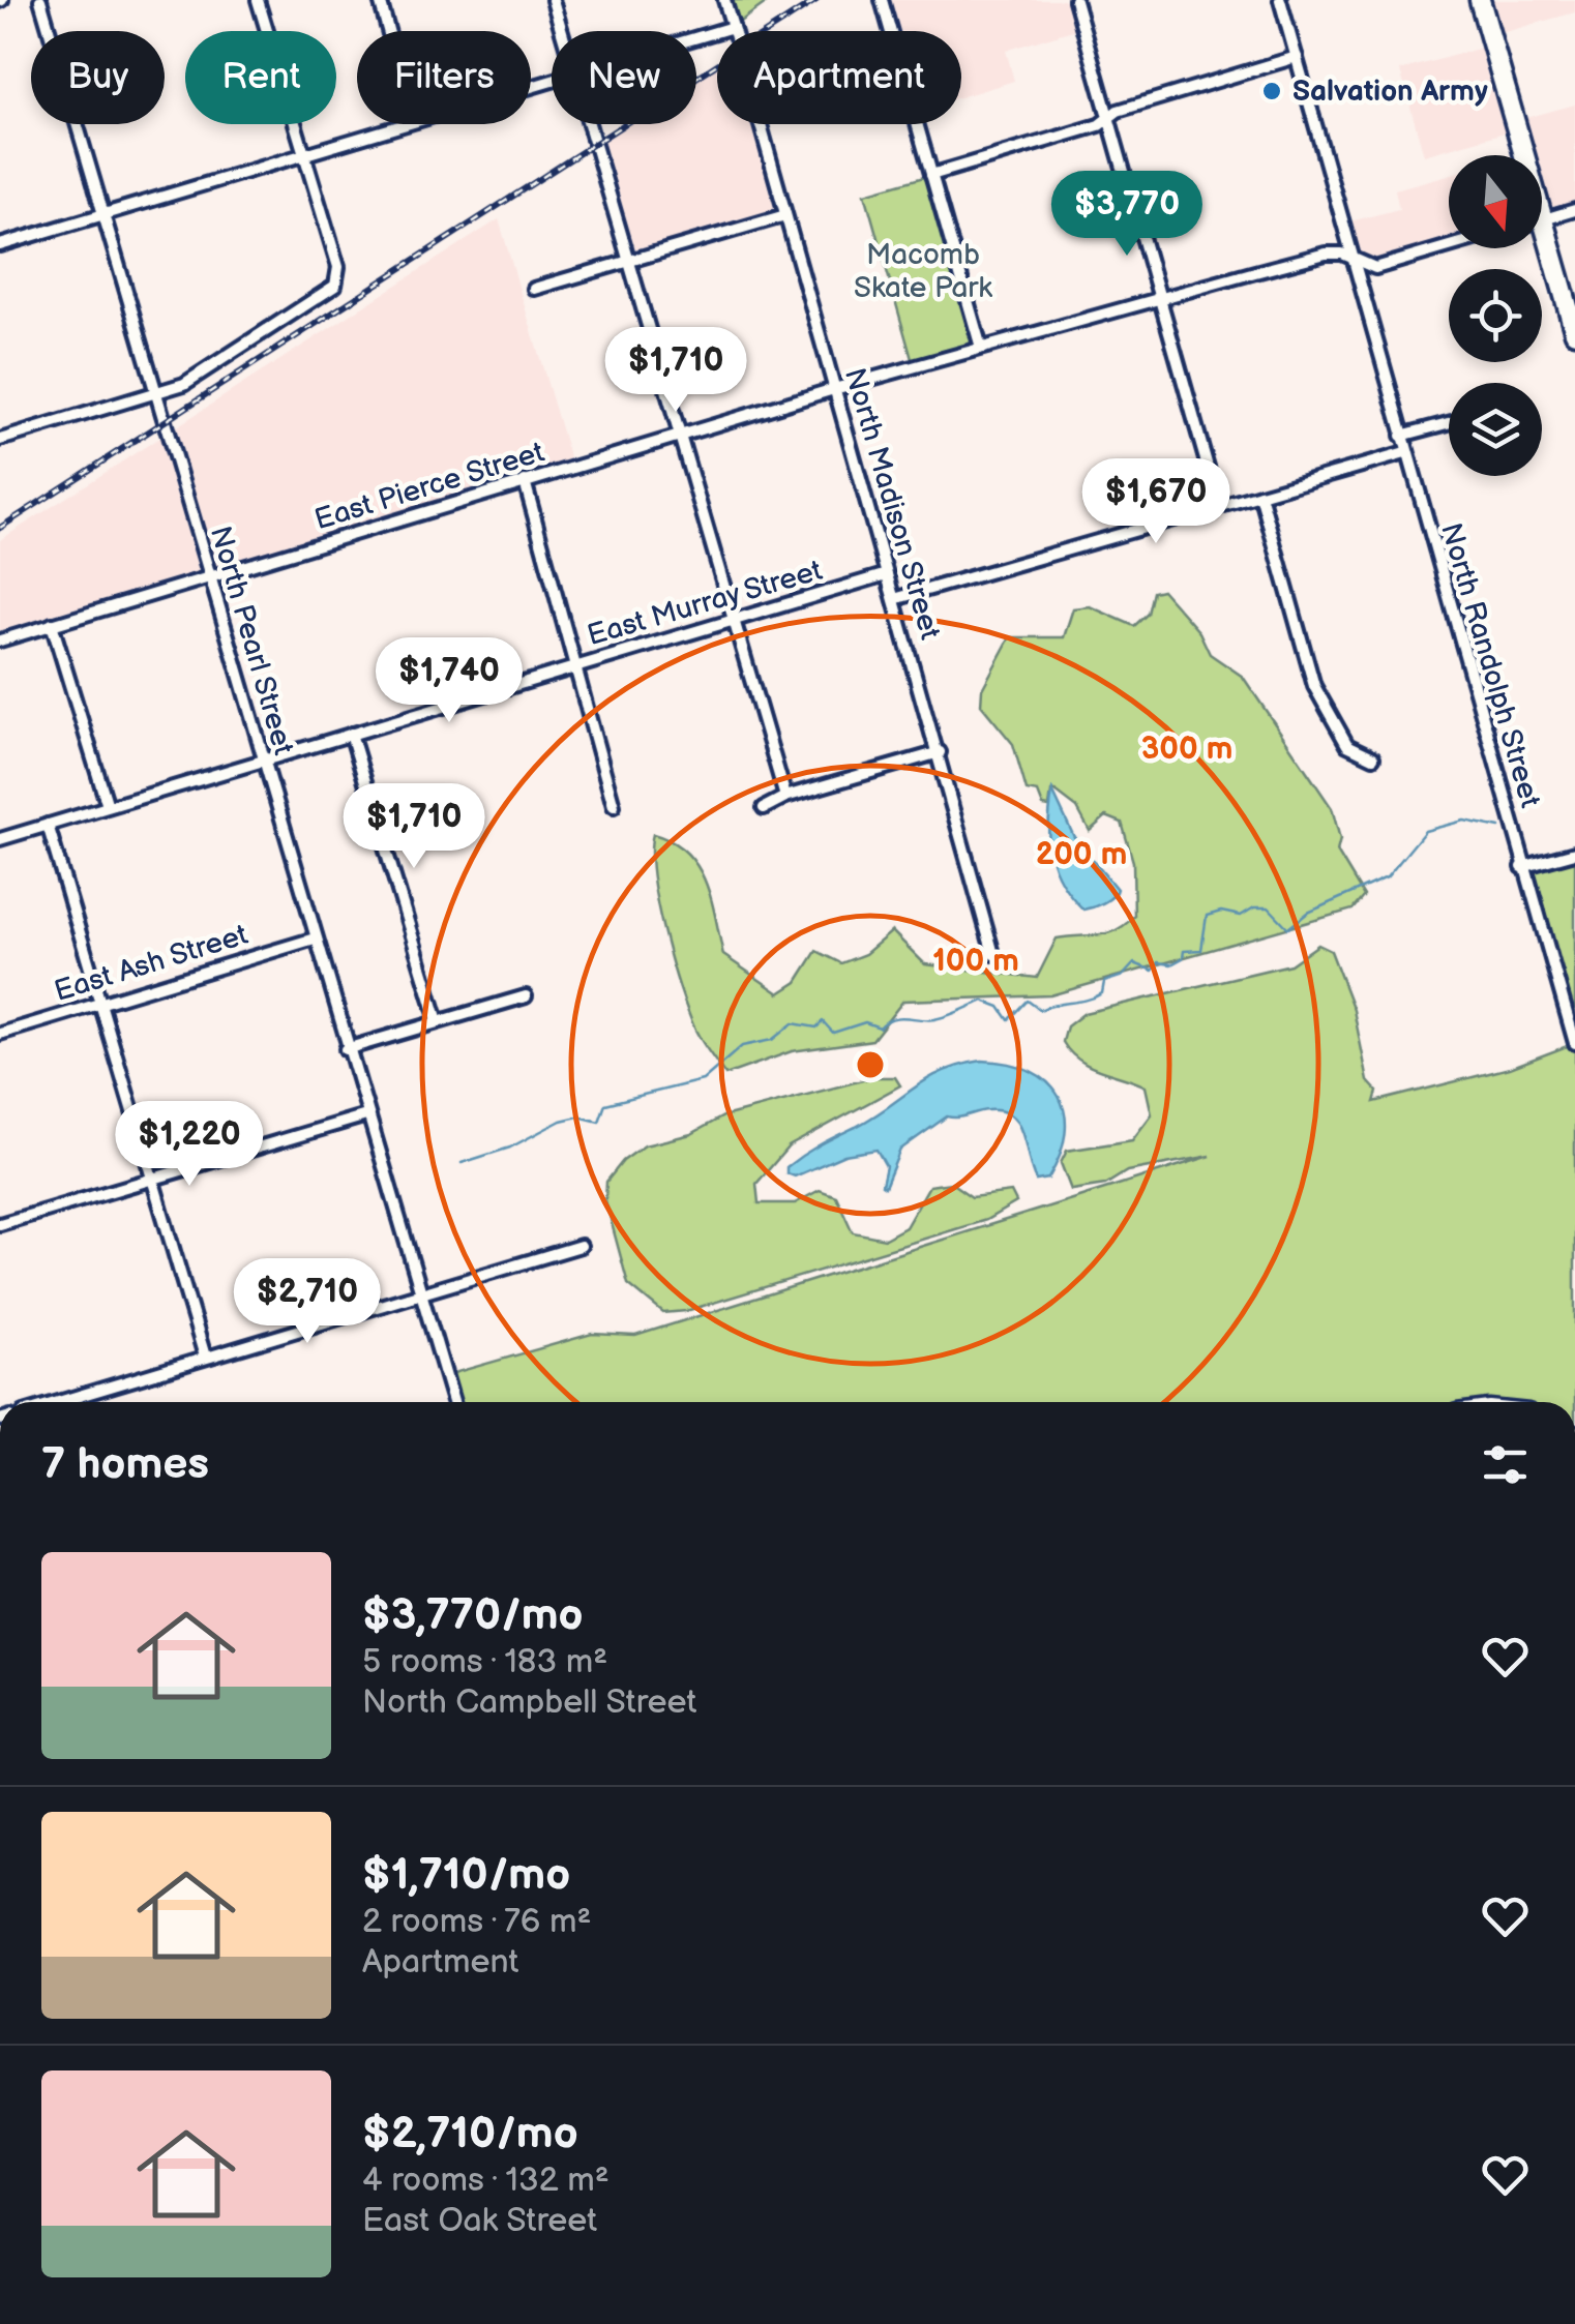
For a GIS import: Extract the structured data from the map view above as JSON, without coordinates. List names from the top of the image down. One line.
{"streets":{"street":["East Pierce Street","North Madison Street","East Murray Street","North Pearl Street","North Randolph Street","East Ash Street"]},"crossings":[["East Pierce Street","North Madison Street"],["East Pierce Street","North Pearl Street"],["East Pierce Street","North Randolph Street"],["North Madison Street","East Murray Street"],["East Murray Street","North Pearl Street"],["North Pearl Street","East Ash Street"]],"parks":["Macomb Skate Park"],"places":["Salvation Army"],"north":"bottom","page":{"chip":["Buy","Rent","Filters","New","Apartment"],"price":["$3,770","$1,710","$1,670","$1,740","$1,710","$1,220","$2,710"],"heading":"7 homes","list":[{"name":"$3,770/mo","note":"5 rooms · 183 m² · North Campbell Street"},{"name":"$1,710/mo","note":"2 rooms · 76 m² · Apartment"},{"name":"$2,710/mo","note":"4 rooms · 132 m² · East Oak Street"}]},"rings":["300 m","200 m","100 m"]}
